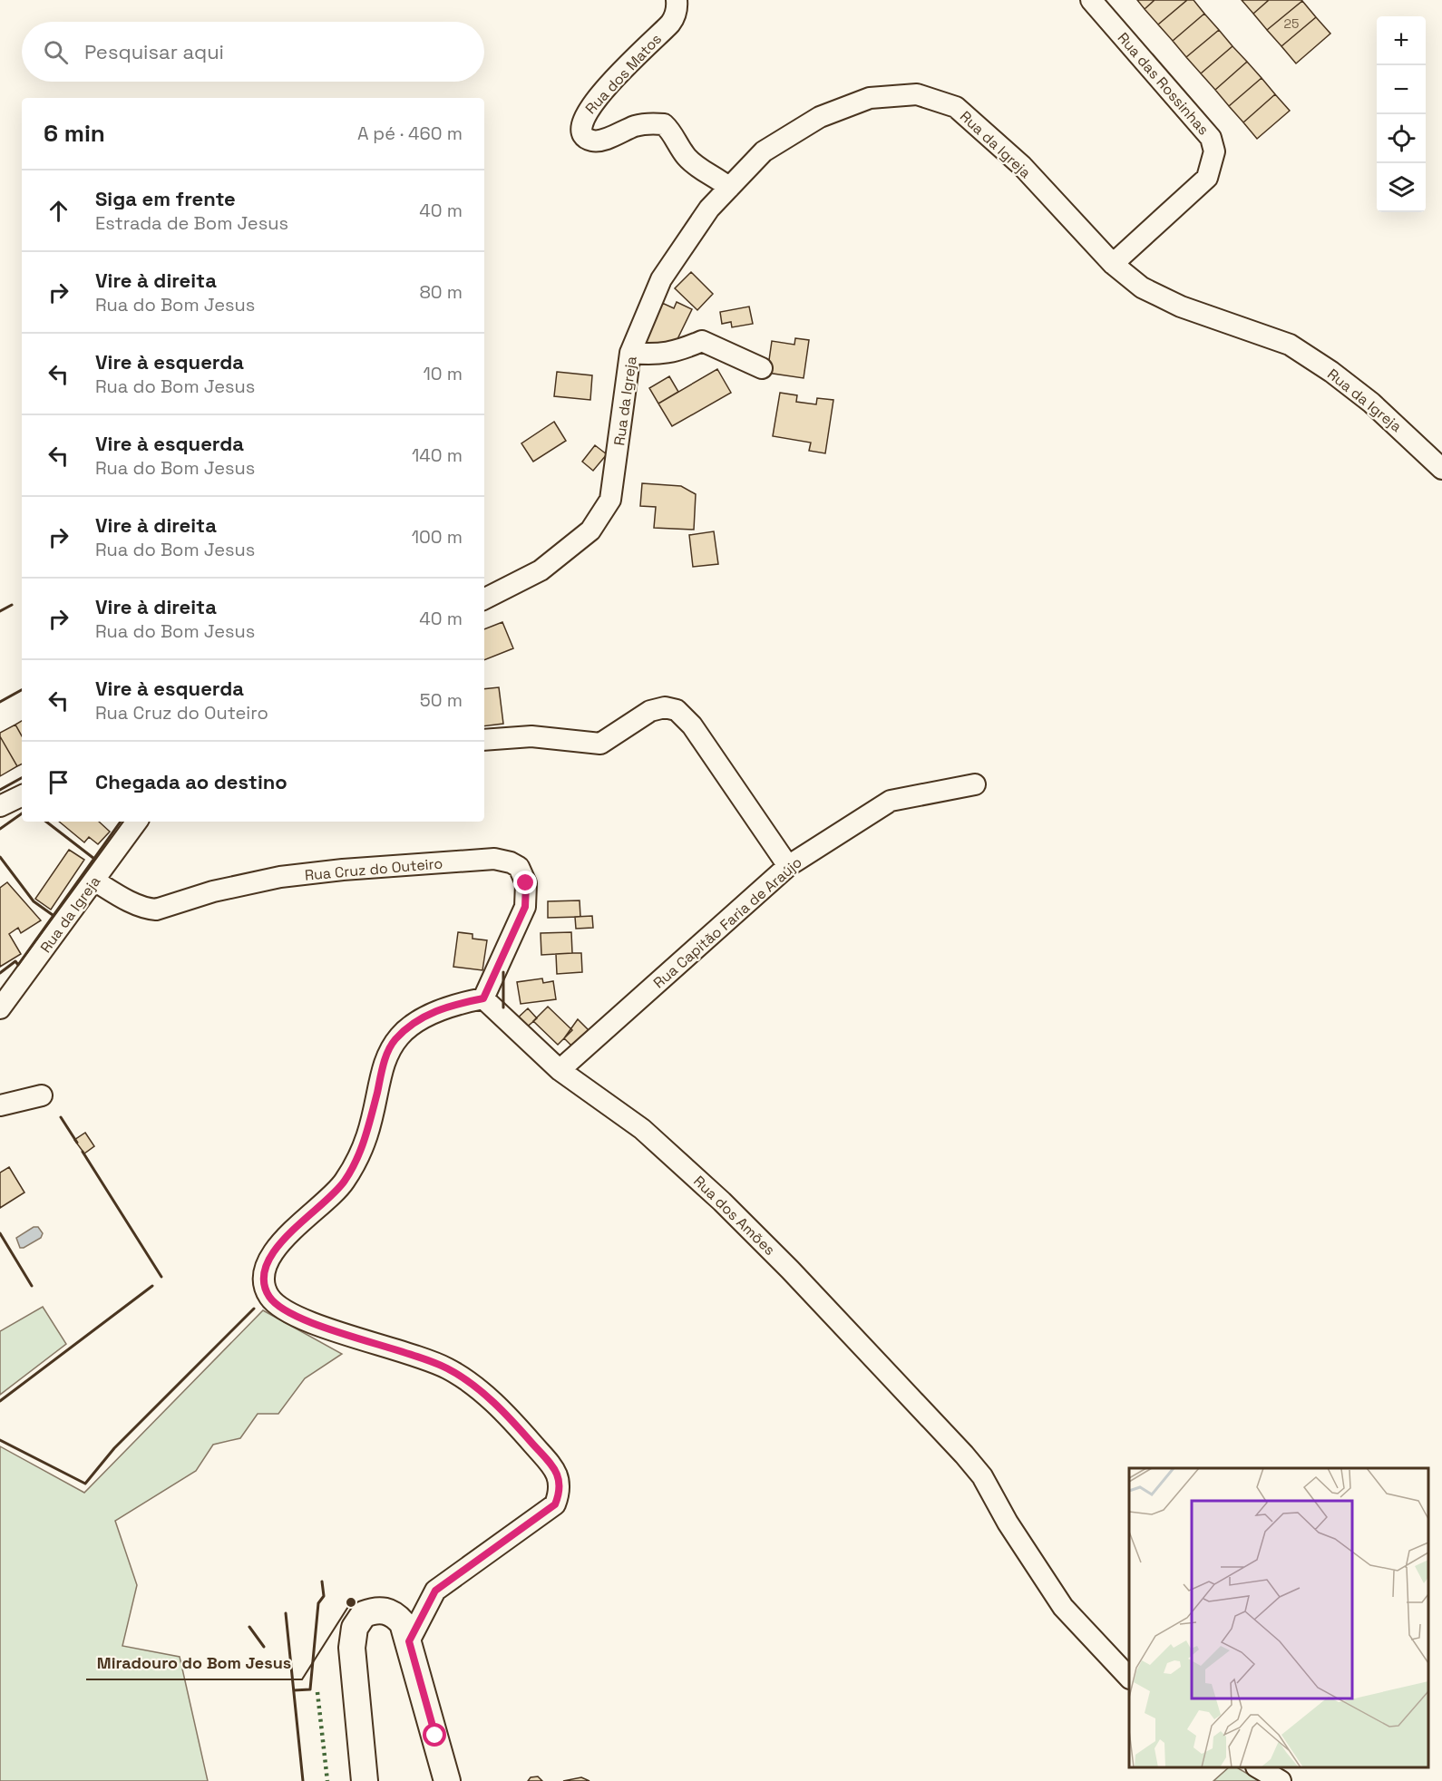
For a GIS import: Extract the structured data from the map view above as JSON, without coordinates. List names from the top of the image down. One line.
{"streets":{"street":["Rua dos Matos","Rua das Rossinhas","Rua da Igreja","Rua Cruz do Outeiro","Rua Capitão Faria de Araújo","Rua dos Amões"]},"crossings":[["Rua dos Matos","Rua da Igreja"],["Rua das Rossinhas","Rua da Igreja"],["Rua da Igreja","Rua Cruz do Outeiro"],["Rua Cruz do Outeiro","Rua dos Amões"],["Rua Capitão Faria de Araújo","Rua dos Amões"]],"places":["Miradouro do Bom Jesus"],"house_numbers":["25"],"page":{"map_buttons":["+","−"],"search":"Pesquisar aqui","heading":["6 min","A pé · 460 m"],"list":[["Siga em frente","Estrada de Bom Jesus","40 m"],["Vire à direita","Rua do Bom Jesus","80 m"],["Vire à esquerda","Rua do Bom Jesus","10 m"],["Vire à esquerda","Rua do Bom Jesus","140 m"],["Vire à direita","Rua do Bom Jesus","100 m"],["Vire à direita","Rua do Bom Jesus","40 m"],["Vire à esquerda","Rua Cruz do Outeiro","50 m"],"Chegada ao destino"]}}
